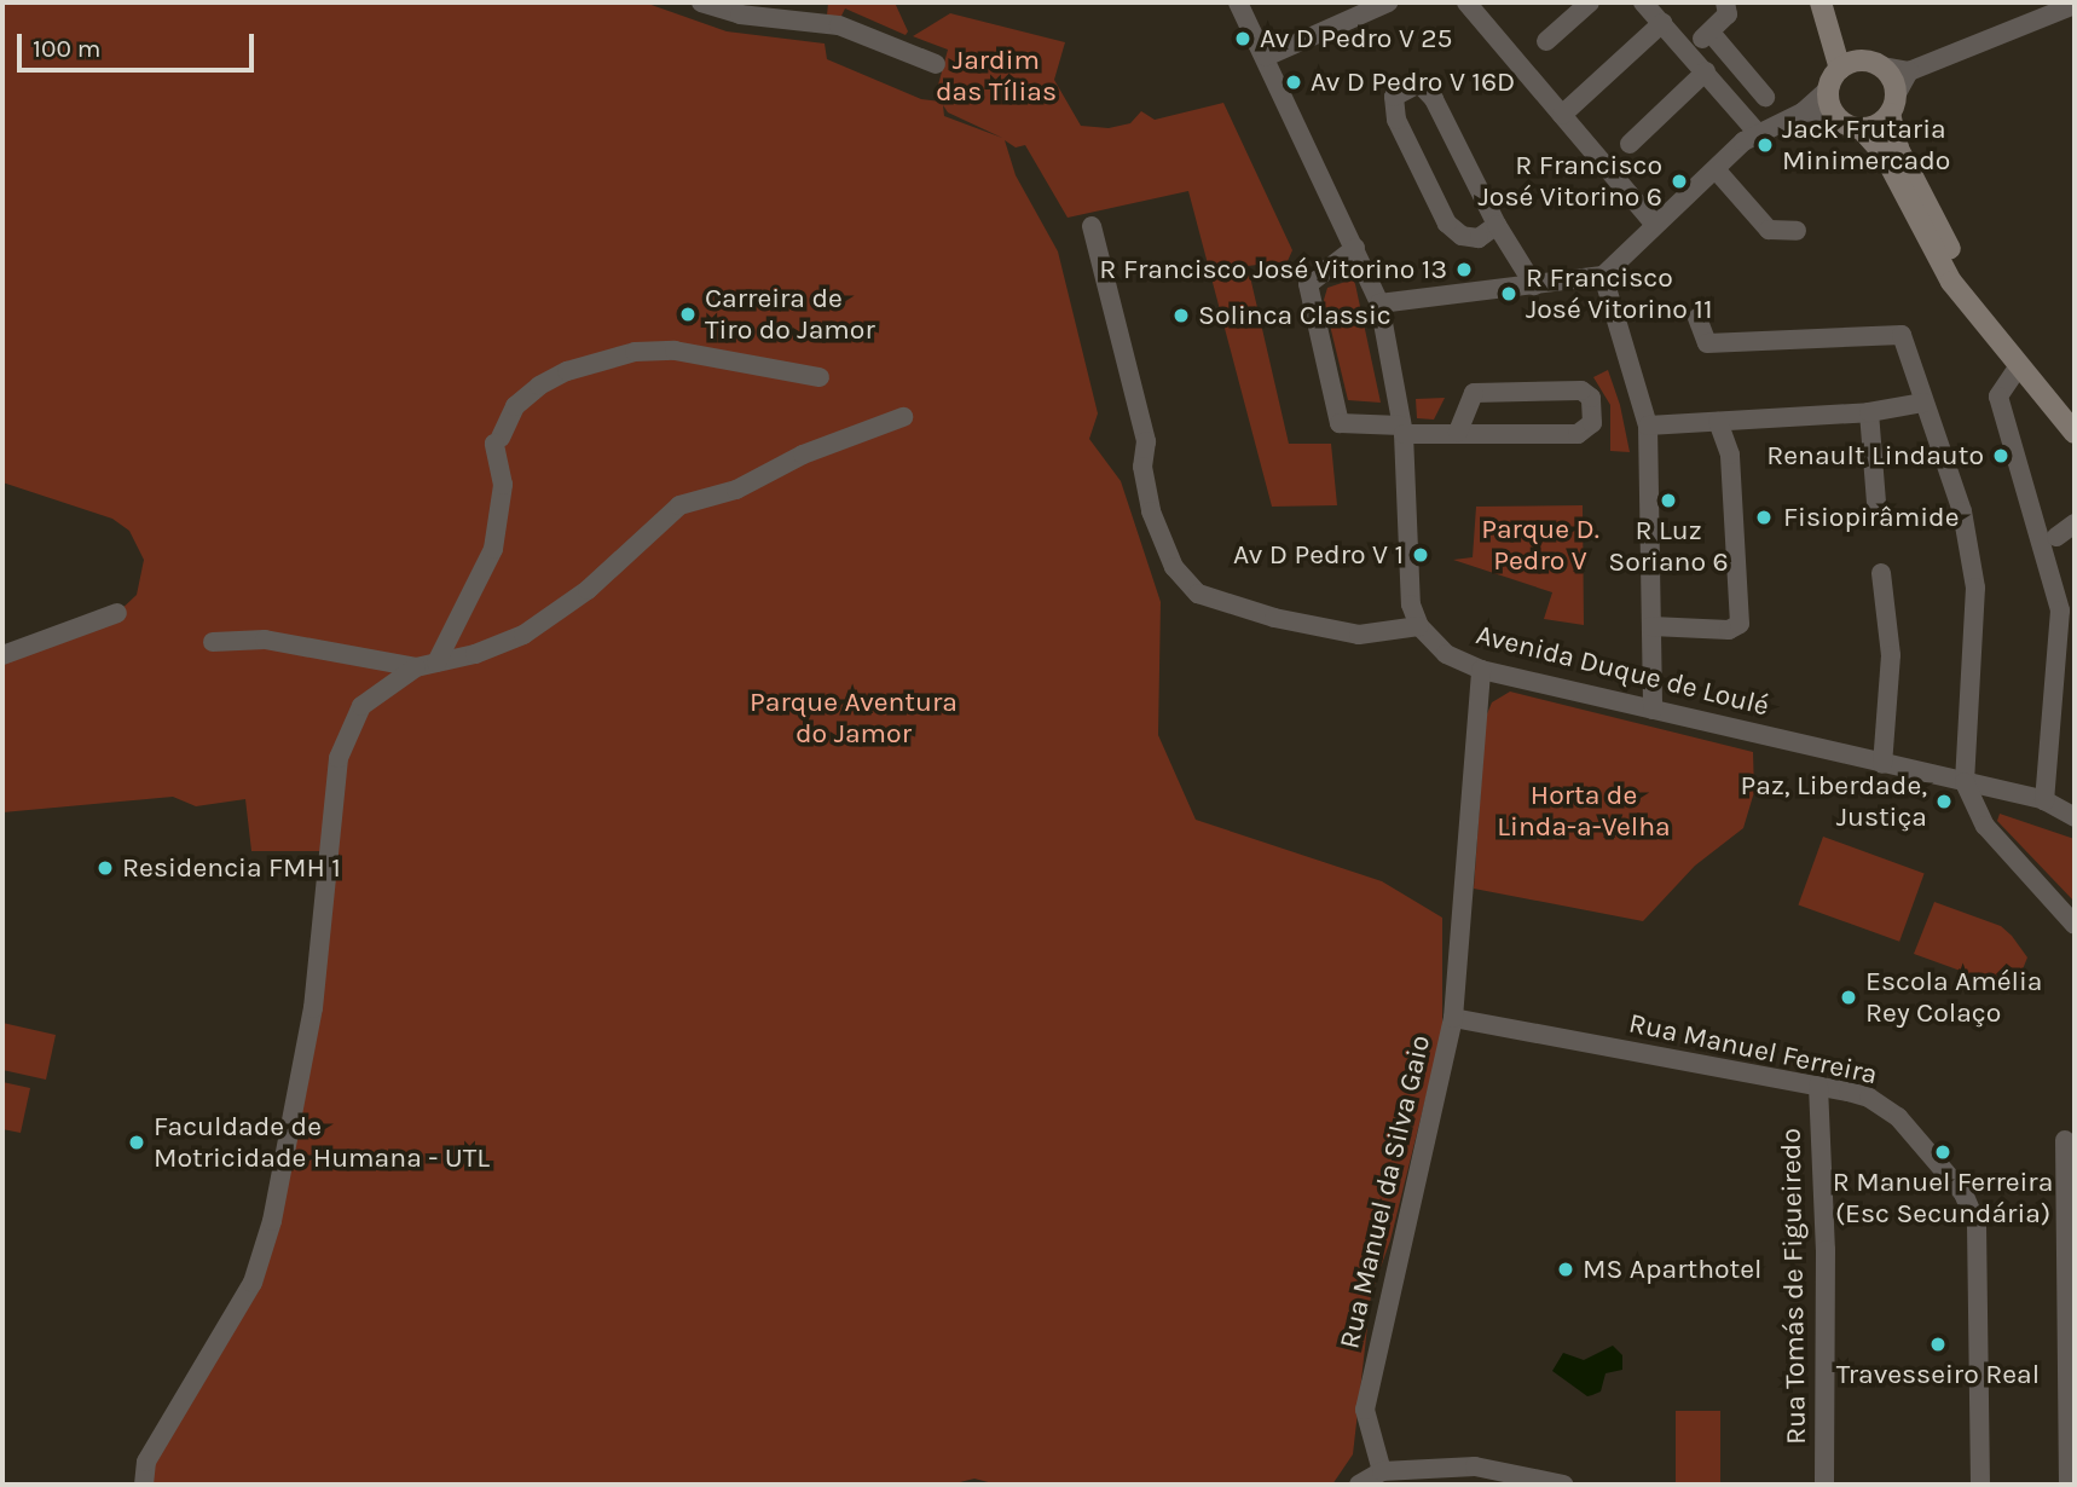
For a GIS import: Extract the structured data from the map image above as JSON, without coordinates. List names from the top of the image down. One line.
{"streets":{"street":["Avenida Duque de Loulé","Rua Manuel Ferreira","Rua Manuel da Silva Gaio","Rua Tomás de Figueiredo"]},"crossings":[["Avenida Duque de Loulé","Rua Manuel da Silva Gaio"],["Rua Manuel Ferreira","Rua Manuel da Silva Gaio"],["Rua Manuel Ferreira","Rua Tomás de Figueiredo"]],"parks":["Jardim das Tílias","Parque D. Pedro V","Parque Aventura do Jamor","Horta de Linda-a-Velha"],"places":["Av D Pedro V 25","Av D Pedro V 16D","Jack Frutaria Minimercado","R Francisco José Vitorino 6","R Francisco José Vitorino 13","R Francisco José Vitorino 11","Carreira de Tiro do Jamor","Solinca Classic","Renault Lindauto","R Luz Soriano 6","Fisiopirâmide","Av D Pedro V 1","Paz, Liberdade, Justiça","Residencia FMH 1","Escola Amélia Rey Colaço","Faculdade de Motricidade Humana - UTL","R Manuel Ferreira (Esc Secundária)","MS Aparthotel","Travesseiro Real"],"scale_bar":"100 m"}
